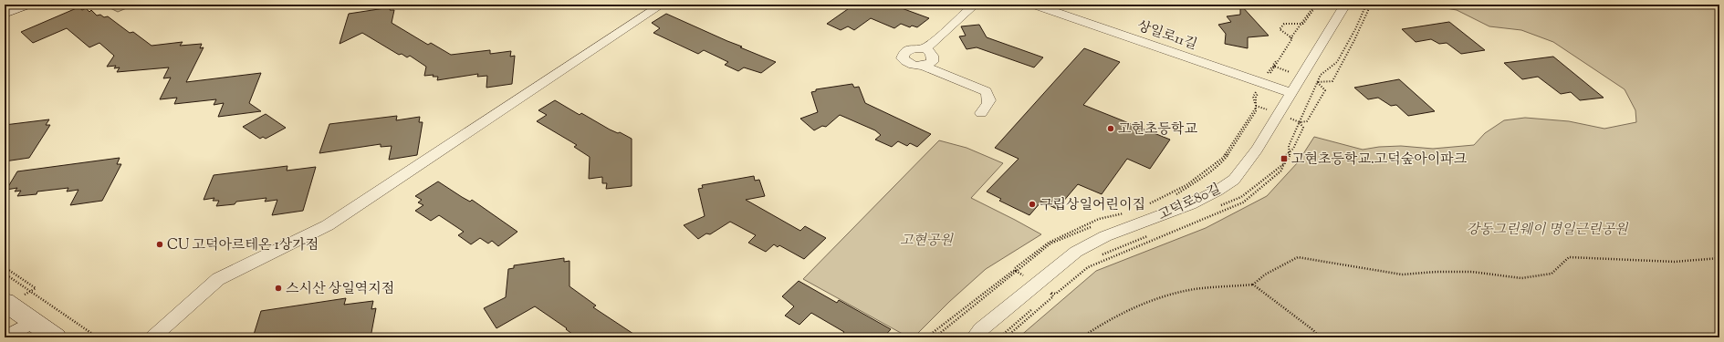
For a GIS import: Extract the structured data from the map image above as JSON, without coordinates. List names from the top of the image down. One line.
{"streets":{"street":["상일로11길","고덕로80길"]},"crossings":[["상일로11길","고덕로80길"]],"parks":["강동그린웨이 명일근린공원","고현공원"],"places":{"other":["고현초등학교","구립상일어린이집","CU 고덕아르테온 1상가점","스시산 상일역지점"],"transit":["고현초등학교.고덕숲아이파크"]}}
